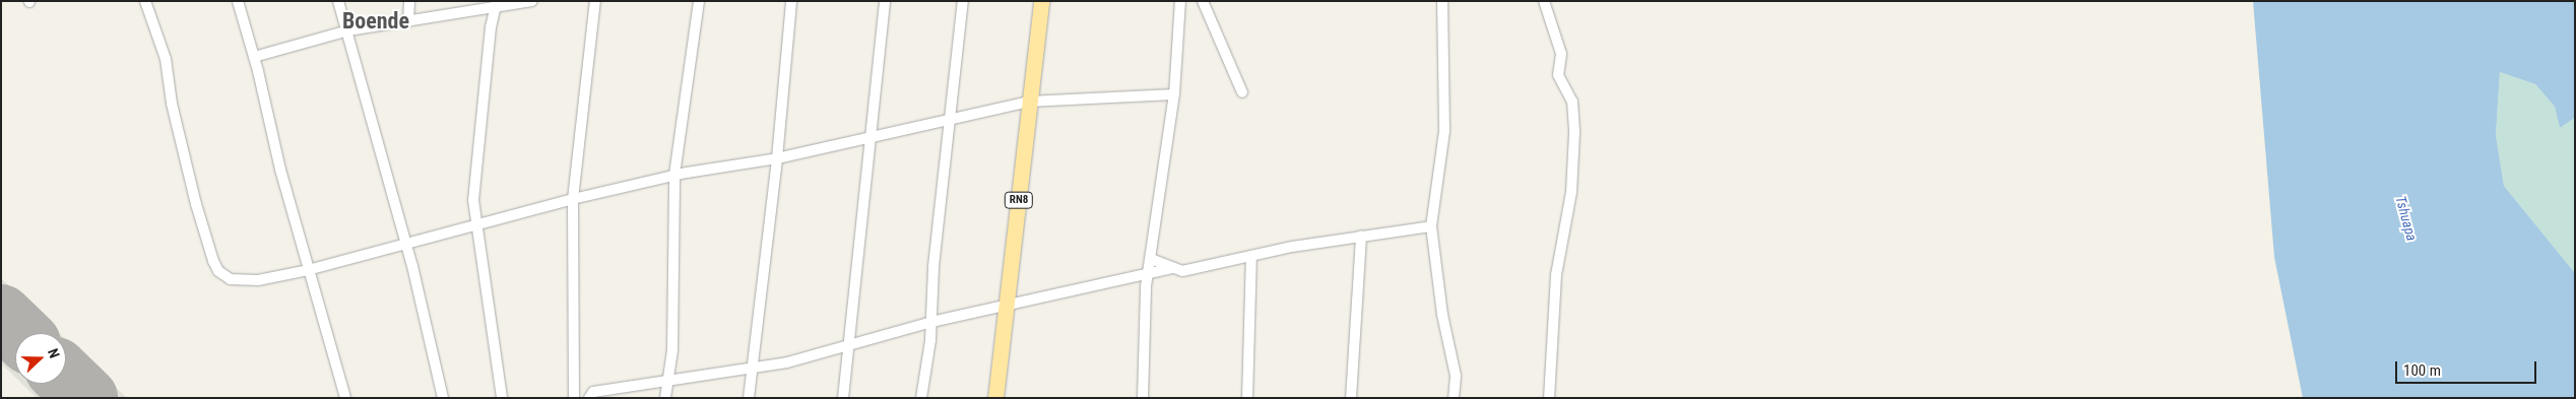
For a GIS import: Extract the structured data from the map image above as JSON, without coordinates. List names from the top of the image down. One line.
{"streets":{"main road":["RN8"]},"districts":["Boende"],"water":["Tshuapa"],"scale_bar":"100 m","north":"right"}
